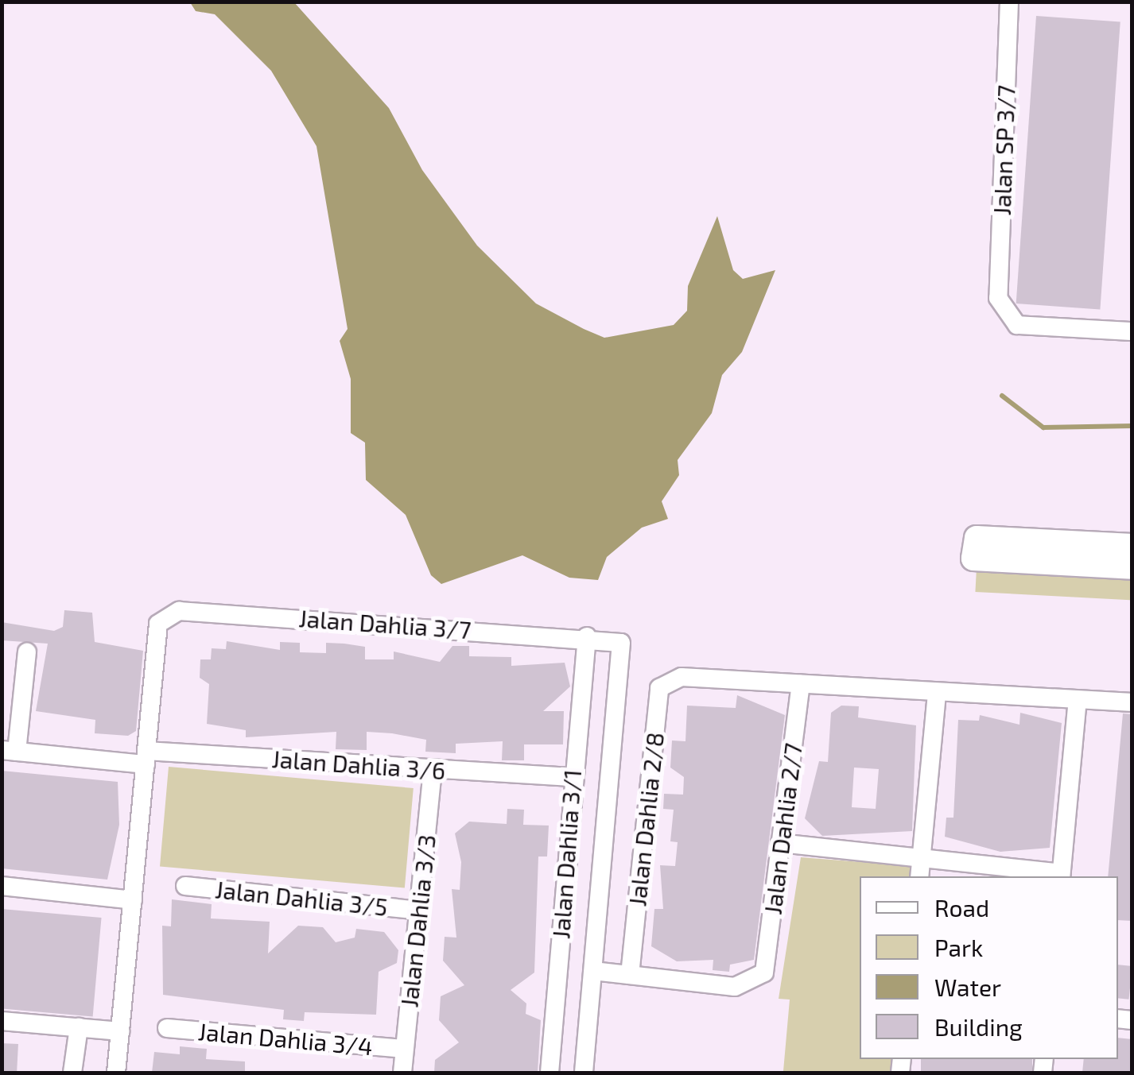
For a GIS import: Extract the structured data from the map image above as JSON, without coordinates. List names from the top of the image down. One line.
{"streets":{"street":["Jalan SP 3/7","Jalan Dahlia 3/7","Jalan Dahlia 3/6","Jalan Dahlia 2/8","Jalan Dahlia 2/7","Jalan Dahlia 3/1","Jalan Dahlia 3/5","Jalan Dahlia 3/3","Jalan Dahlia 3/4"]},"crossings":[["Jalan Dahlia 3/7","Jalan Dahlia 3/6"],["Jalan Dahlia 3/7","Jalan Dahlia 3/1"],["Jalan Dahlia 3/6","Jalan Dahlia 3/1"],["Jalan Dahlia 3/6","Jalan Dahlia 3/3"],["Jalan Dahlia 2/8","Jalan Dahlia 2/7"],["Jalan Dahlia 3/5","Jalan Dahlia 3/3"],["Jalan Dahlia 3/3","Jalan Dahlia 3/4"]],"legend":["Road","Park","Water","Building"]}
